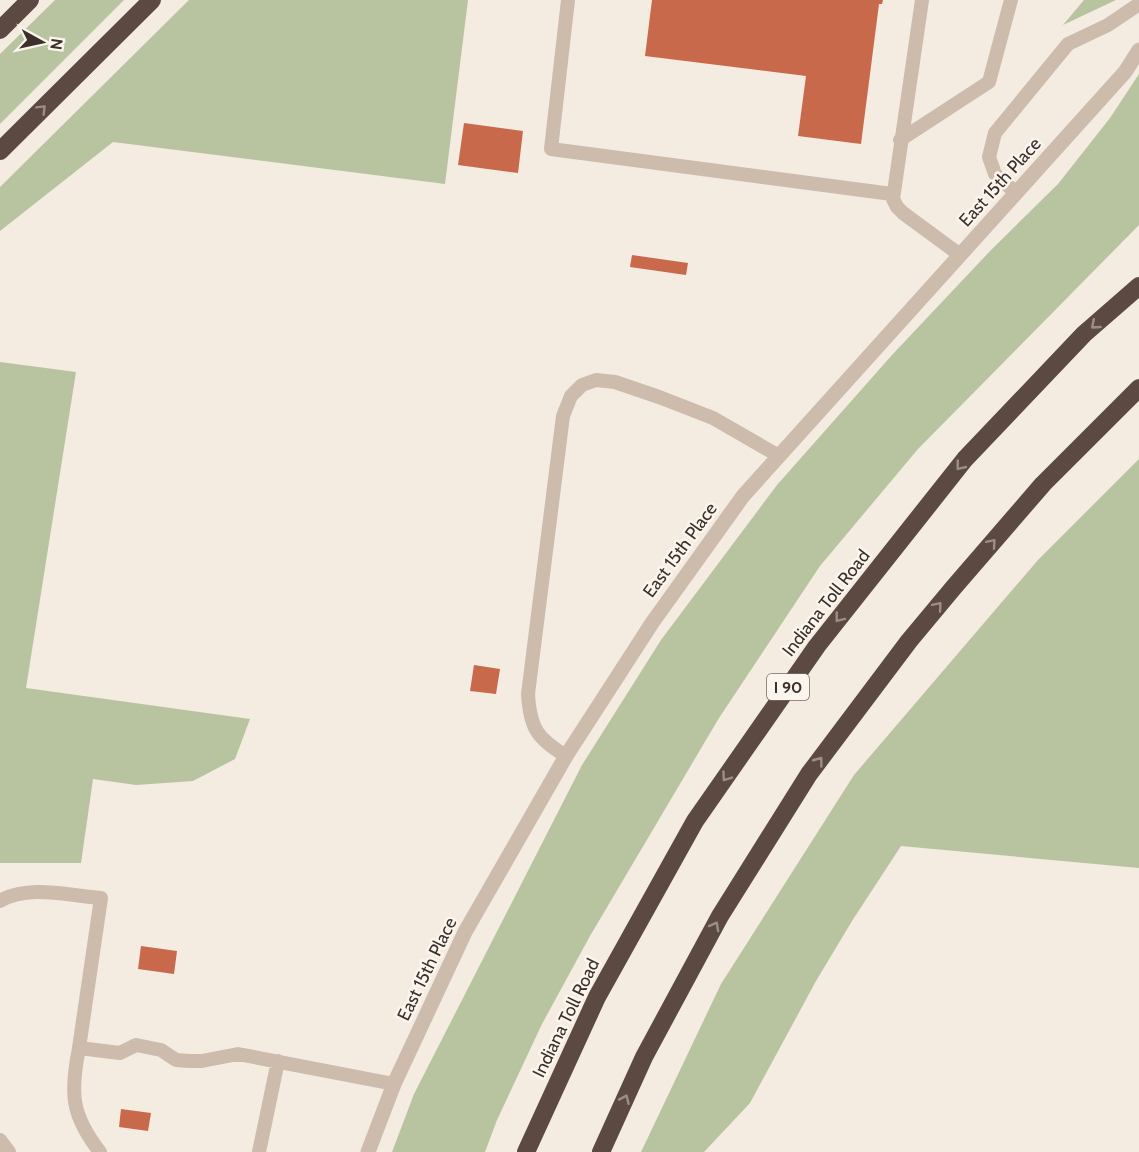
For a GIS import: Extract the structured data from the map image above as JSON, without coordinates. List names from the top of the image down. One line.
{"streets":{"highway":["Indiana Toll Road","I 90"],"street":["East 15th Place"]},"north":"right"}
